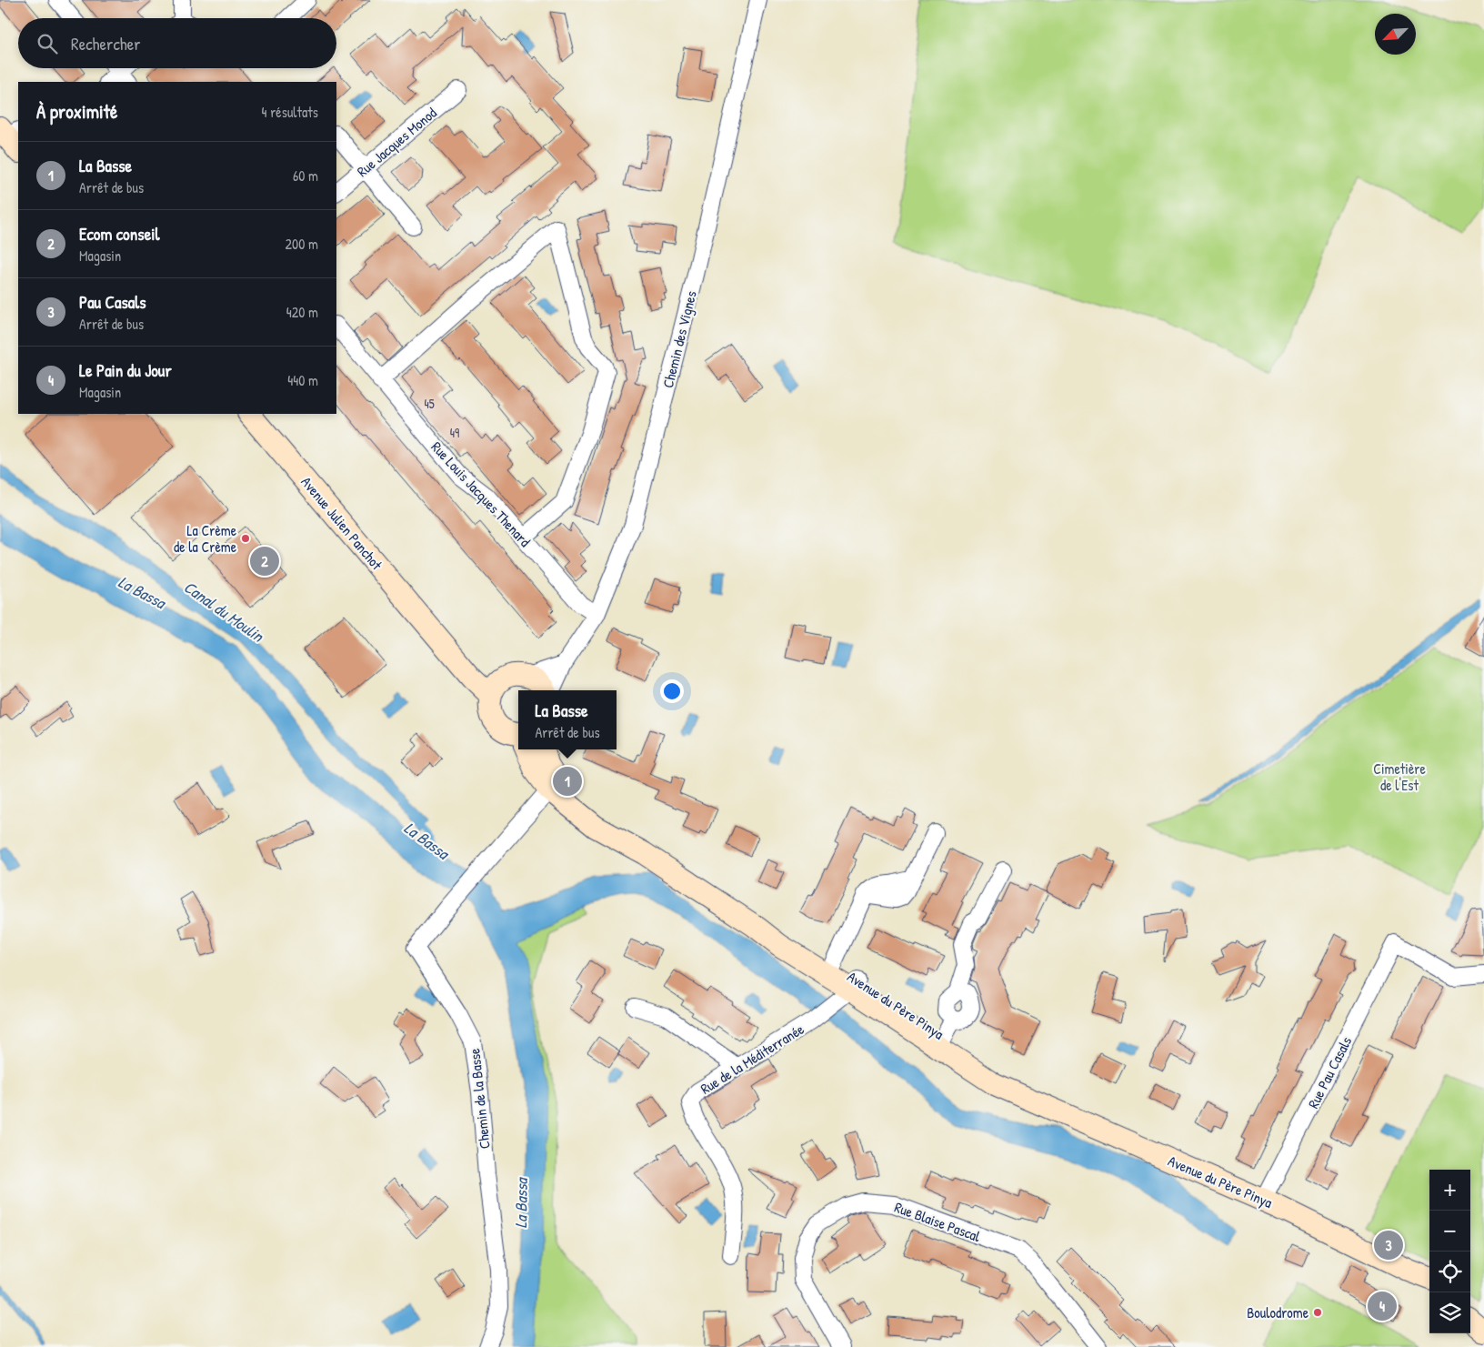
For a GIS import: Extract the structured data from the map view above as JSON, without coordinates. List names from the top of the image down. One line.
{"streets":{"main road":["Avenue Julien Panchot","Avenue du Père Pinya"],"street":["Rue Jacques Monod","Chemin des Vignes","Rue Louis Jacques Thenard","Rue de la Méditerranée","Rue Pau Casals","Chemin de la Basse","Rue Blaise Pascal"]},"crossings":[["Chemin des Vignes","Rue Louis Jacques Thenard"],["Avenue du Père Pinya","Rue de la Méditerranée"],["Avenue du Père Pinya","Rue Pau Casals"],["Avenue du Père Pinya","Chemin de la Basse"]],"water":["La Bassa","Canal du Moulin"],"parks":["Cimetière de l'Est"],"places":["La Crème de la Crème","Boulodrome"],"house_numbers":["45","49"],"north":"bottom left","page":{"search":"Rechercher","heading":["À proximité","4 résultats"],"list":[{"mark":"1","name":"La Basse","note":"Arrêt de bus","value":"60 m"},{"mark":"2","name":"Ecom conseil","note":"Magasin","value":"200 m"},{"mark":"3","name":"Pau Casals","note":"Arrêt de bus","value":"420 m"},{"mark":"4","name":"Le Pain du Jour","note":"Magasin","value":"440 m"}],"pins":["2","1","3","4"],"popup":["La Basse","Arrêt de bus"],"map_buttons":["+","−"]}}
